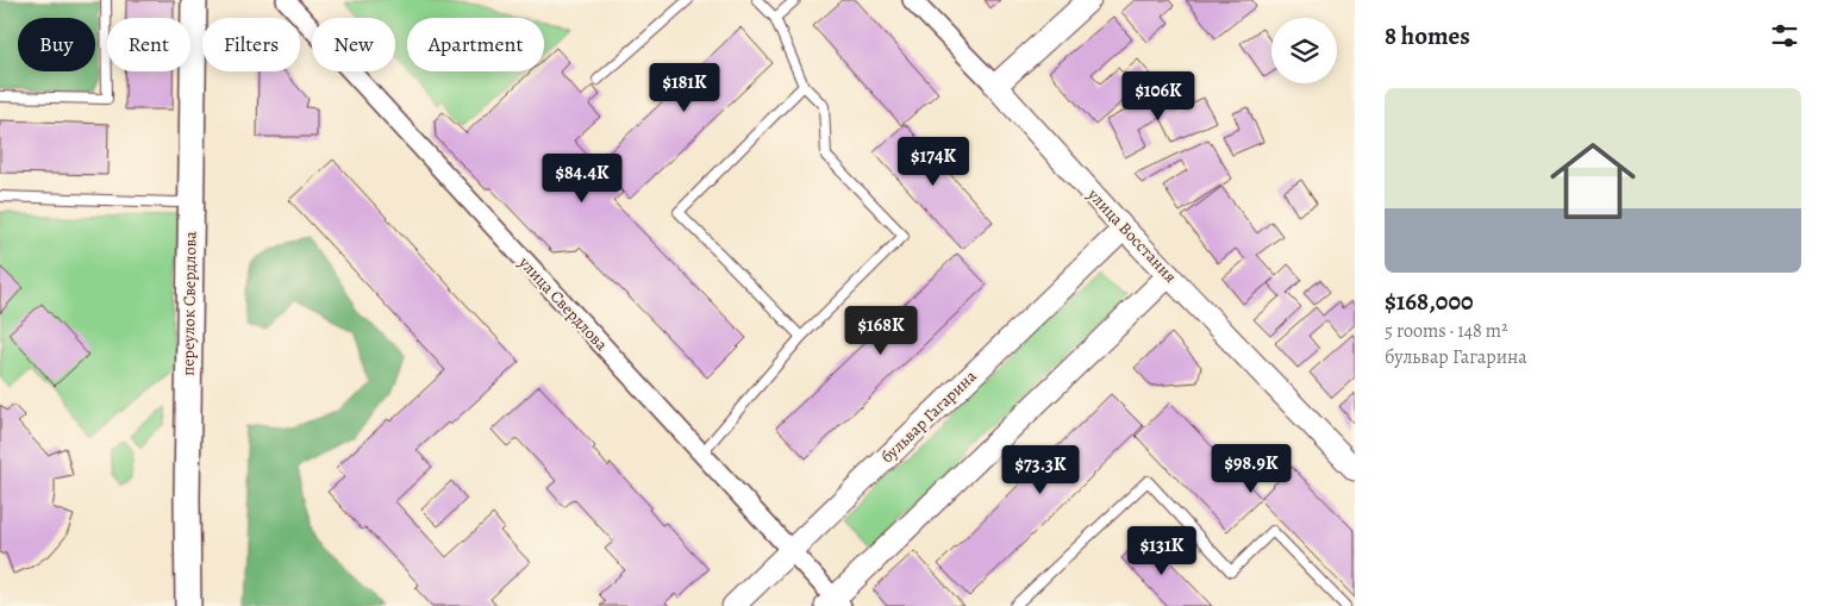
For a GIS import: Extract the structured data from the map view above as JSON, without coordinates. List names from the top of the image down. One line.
{"streets":{"main road":["переулок Свердлова"],"street":["улица Восстания","улица Свердлова","бульвар Гагарина"]},"crossings":[["улица Восстания","бульвар Гагарина"],["улица Свердлова","бульвар Гагарина"]],"page":{"heading":"8 homes","chip":["Buy","Rent","Filters","New","Apartment"],"price":["$181K","$106K","$174K","$84.4K","$168K","$98.9K","$73.3K","$131K"],"list":[{"name":"$168,000","note":"5 rooms · 148 m² · бульвар Гагарина"}]}}
